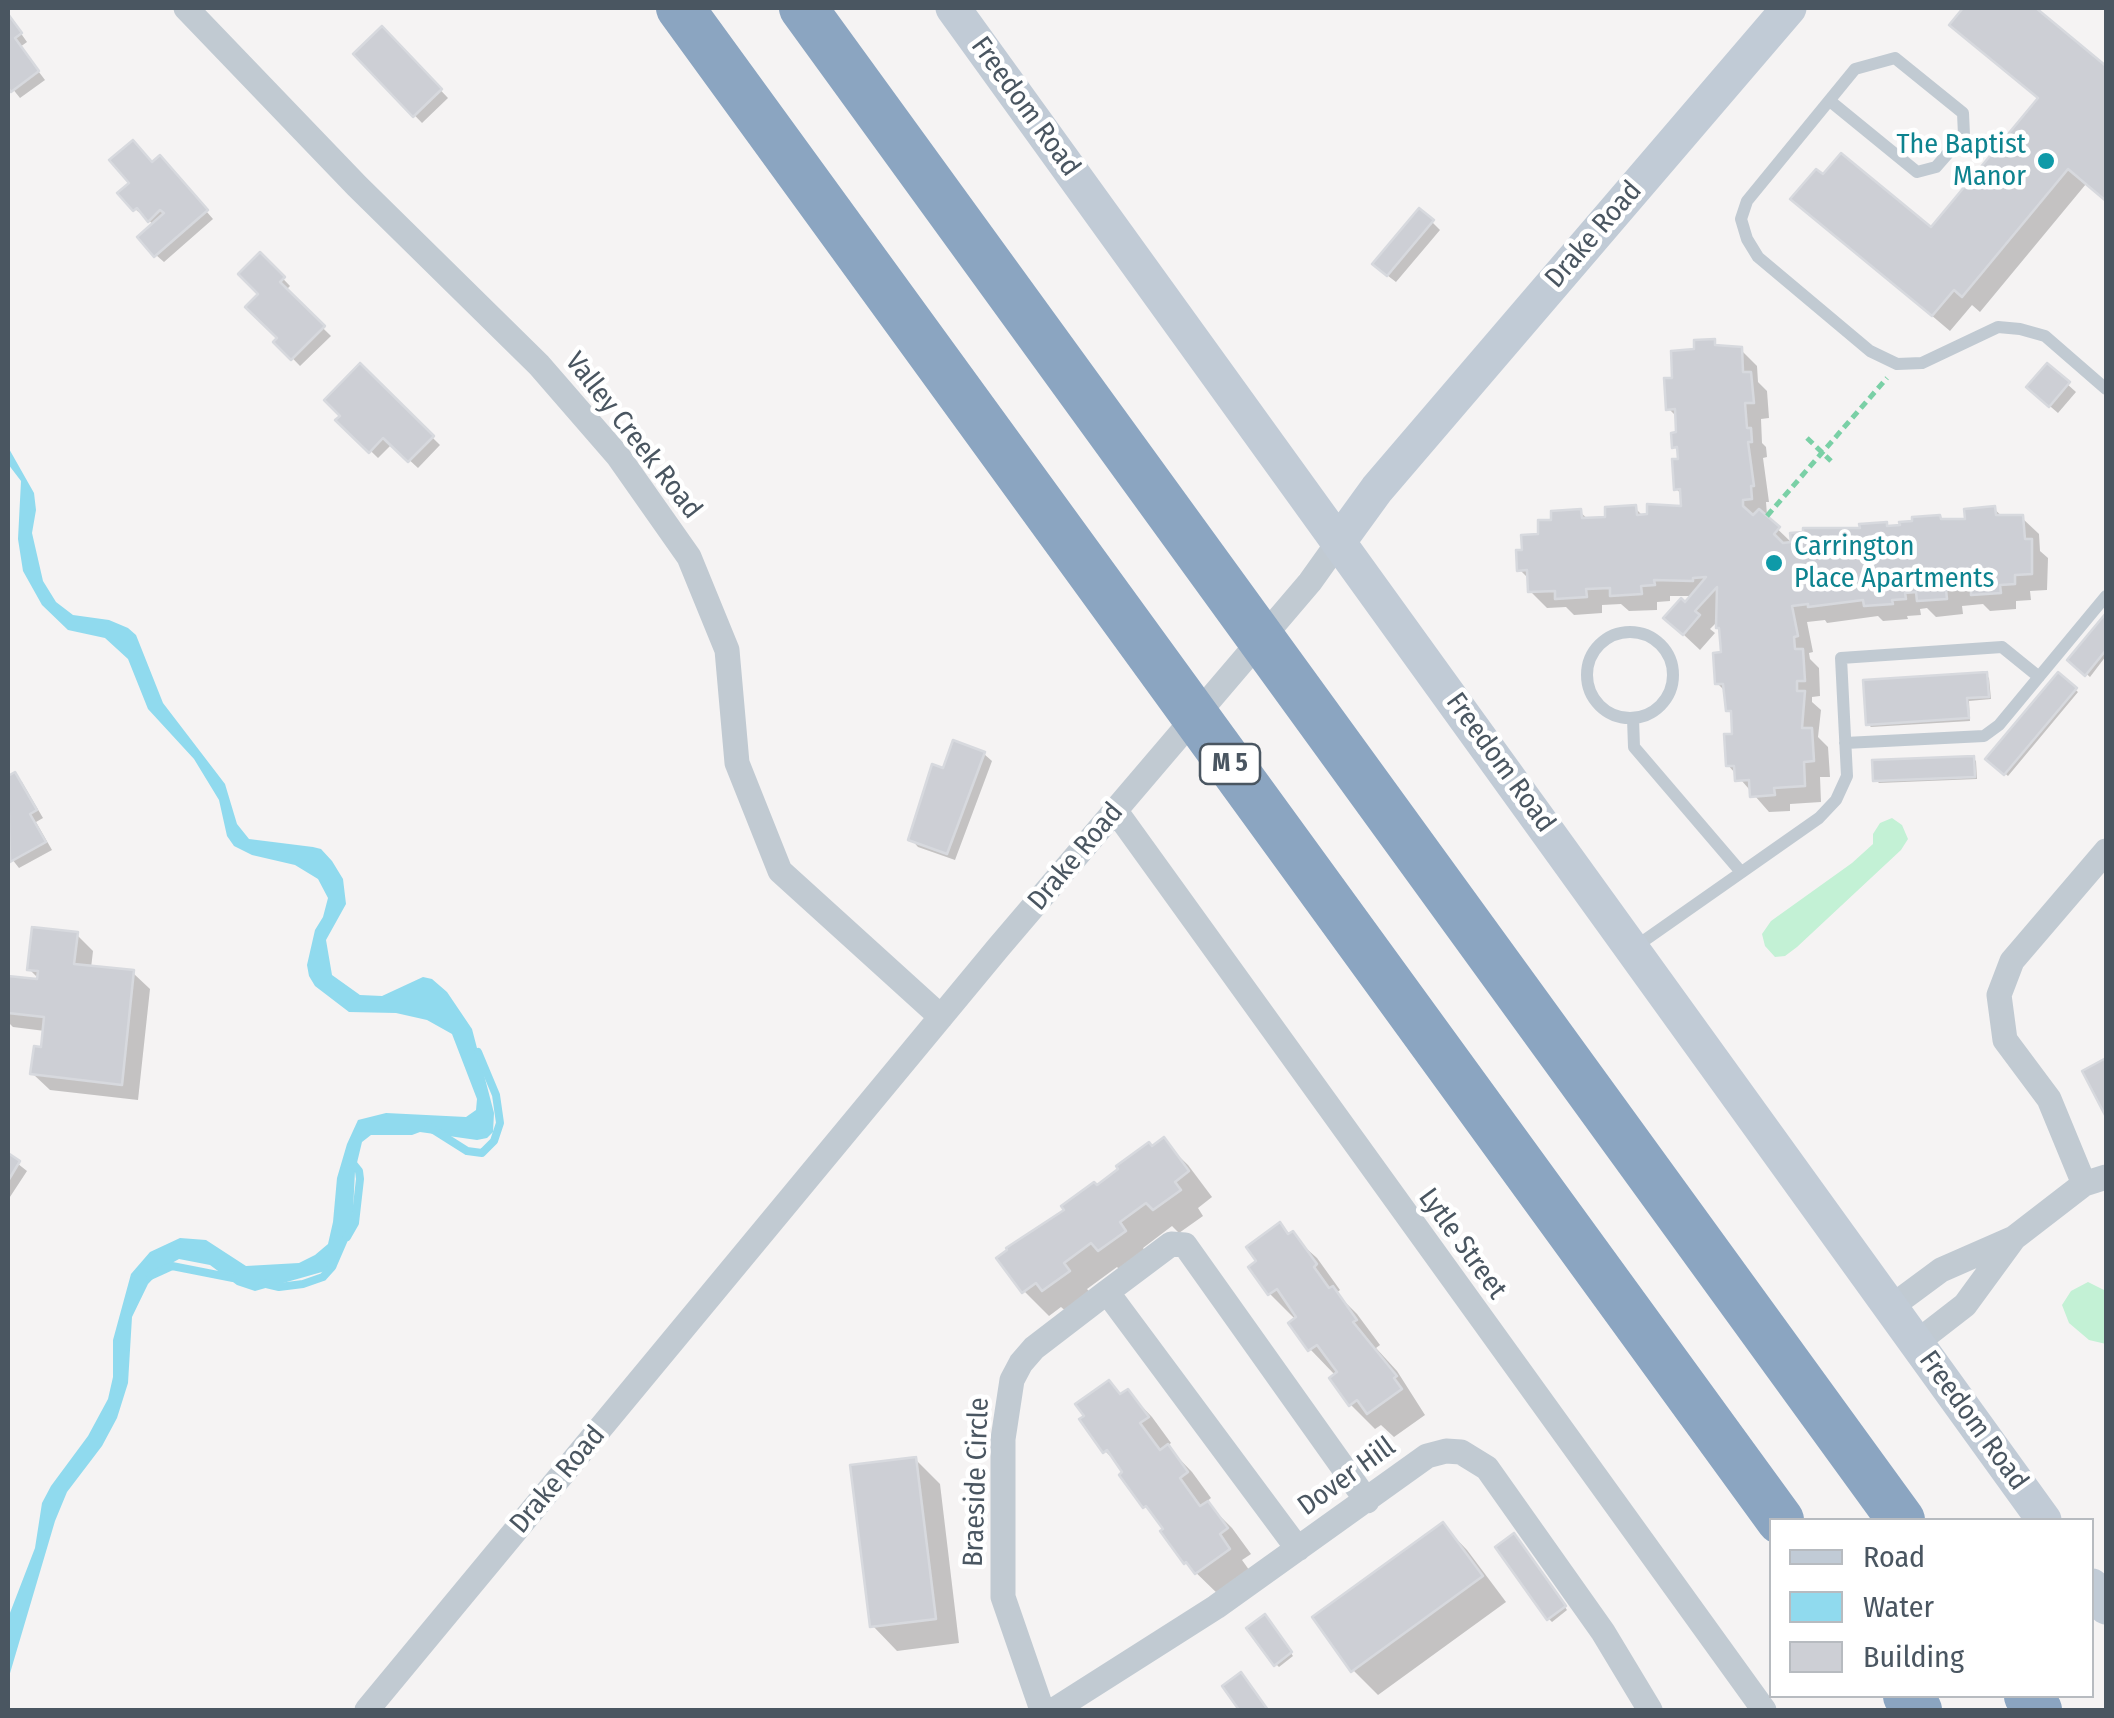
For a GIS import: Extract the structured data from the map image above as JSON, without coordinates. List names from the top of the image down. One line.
{"streets":{"highway":["M 5"],"street":["Freedom Road","Drake Road","Valley Creek Road","Lytle Street","Dover Hill","Braeside Circle"]},"crossings":[["Freedom Road","Drake Road"],["Drake Road","Valley Creek Road"],["Drake Road","Lytle Street"],["Dover Hill","Braeside Circle"]],"places":["The Baptist Manor","Carrington Place Apartments"],"legend":["Road","Water","Building"]}
